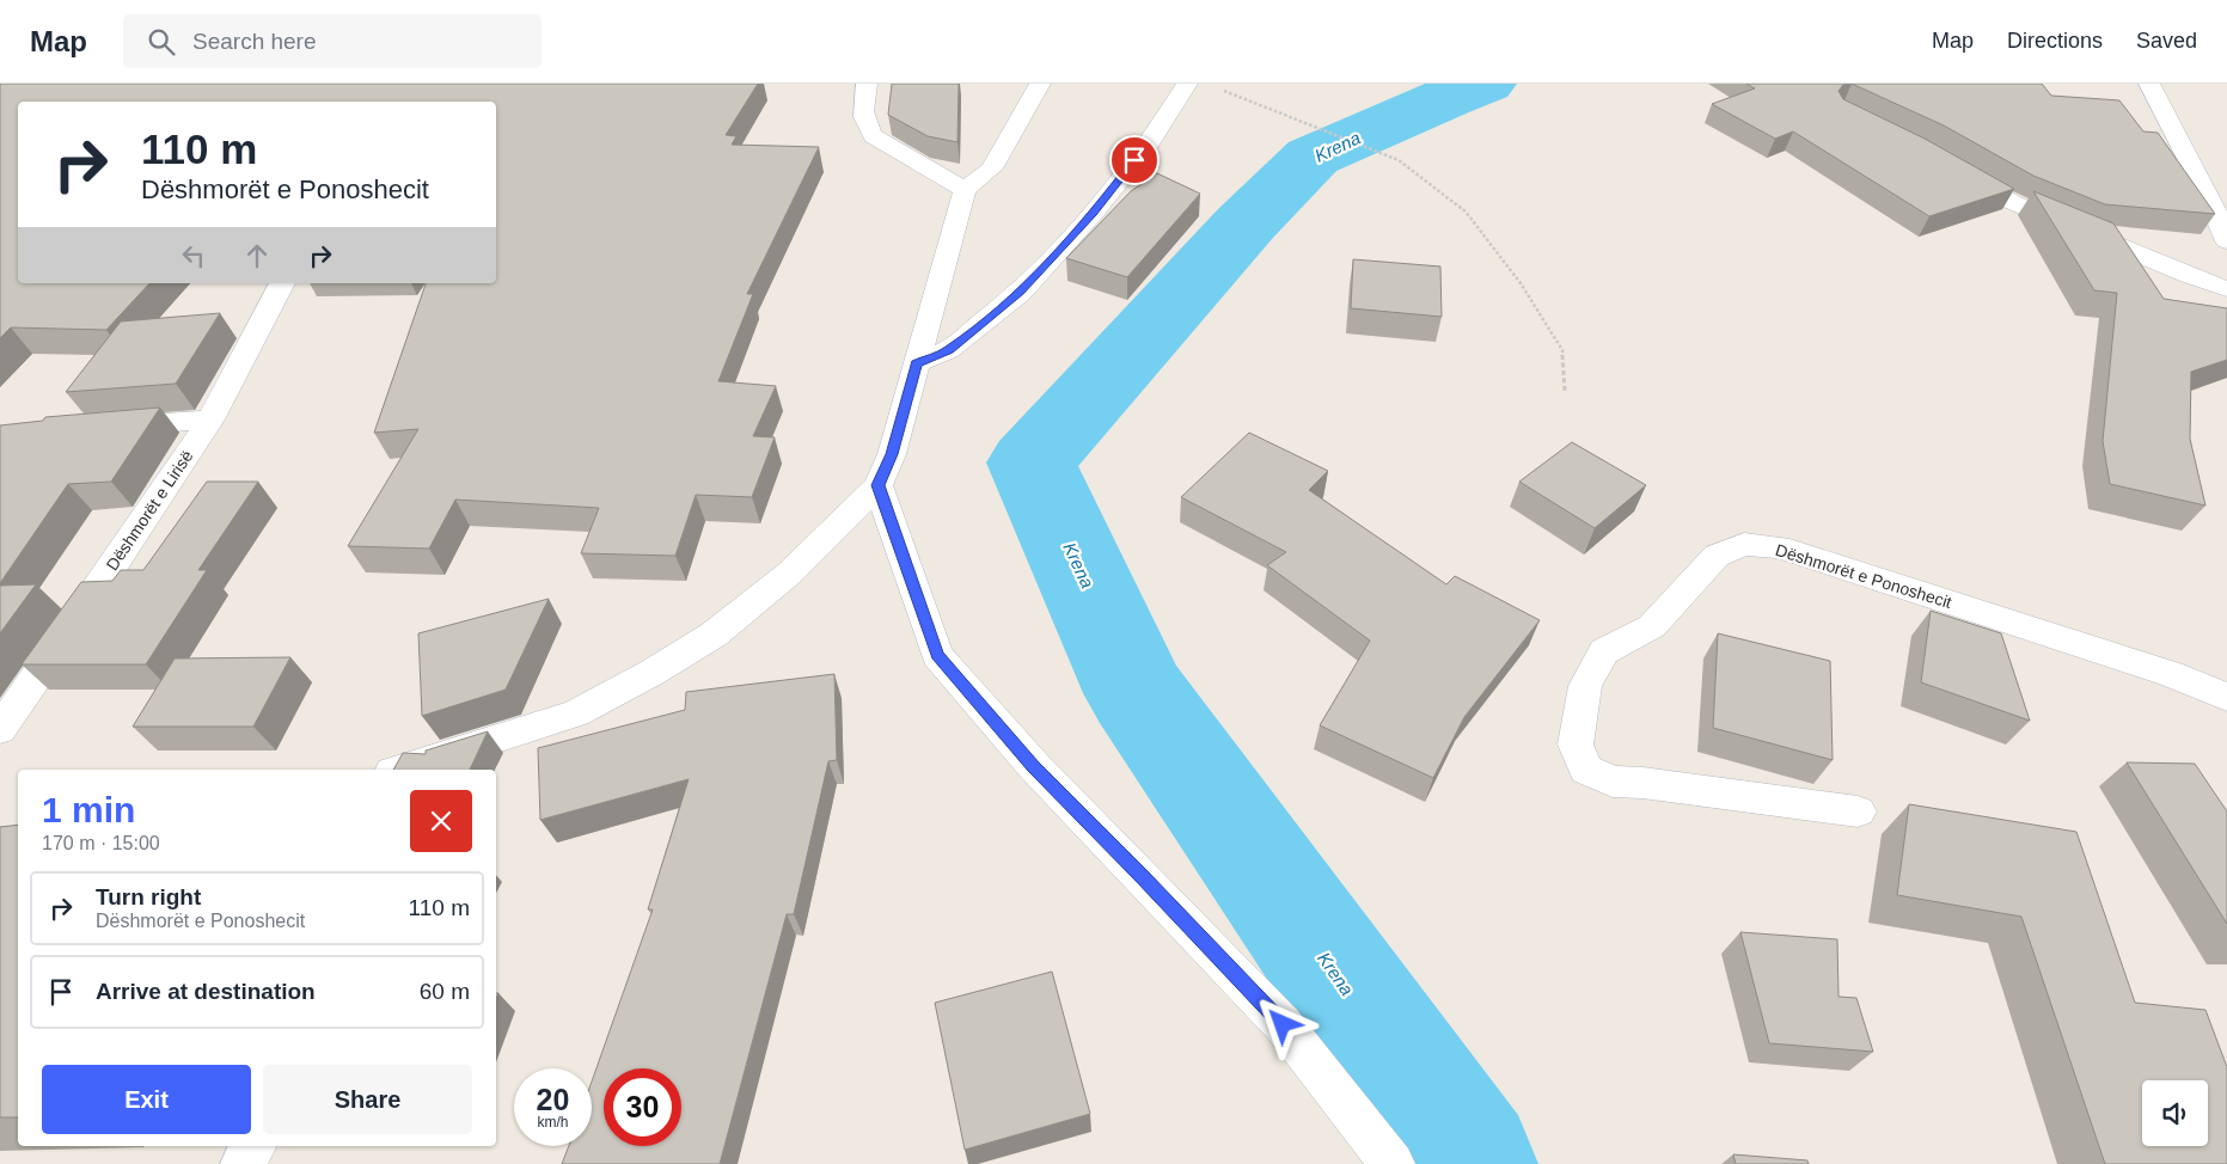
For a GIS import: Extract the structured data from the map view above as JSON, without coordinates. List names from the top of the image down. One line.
{"streets":{"street":["Dëshmorët e Lirisë","Dëshmorët e Ponoshecit"]},"water":["Krena"],"page":{"header":"Map","search":"Search here","nav":["Map","Directions","Saved"],"turn":["110 m","Dëshmorët e Ponoshecit"],"heading":["1 min","170 m · 15:00"],"list":[{"name":"Turn right","note":"Dëshmorët e Ponoshecit","value":"110 m"},{"name":"Arrive at destination","value":"60 m"}],"buttons":["Exit","Share"],"speed":"20 km/h","limit":"30"}}
